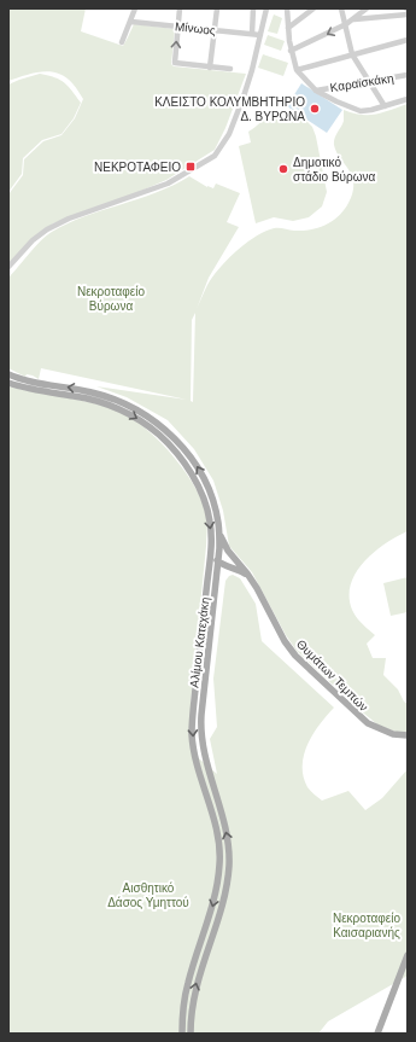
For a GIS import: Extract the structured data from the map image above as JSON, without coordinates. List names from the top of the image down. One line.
{"streets":{"main road":["Αλίμου Κατεχάκη","Θυμάτων Τεμπών"],"street":["Μίνωος","Καραϊσκάκη"]},"crossings":[["Αλίμου Κατεχάκη","Θυμάτων Τεμπών"]],"parks":["Νεκροταφείο Βύρωνα","Αισθητικό Δάσος Υμηττού","Νεκροταφείο Καισαριανής"],"places":{"other":["ΚΛΕΙΣΤΟ ΚΟΛΥΜΒΗΤΗΡΙΟ Δ. ΒΥΡΩΝΑ","Δημοτικό στάδιο Βύρωνα"],"transit":["ΝΕΚΡΟΤΑΦΕΙΟ"]}}
